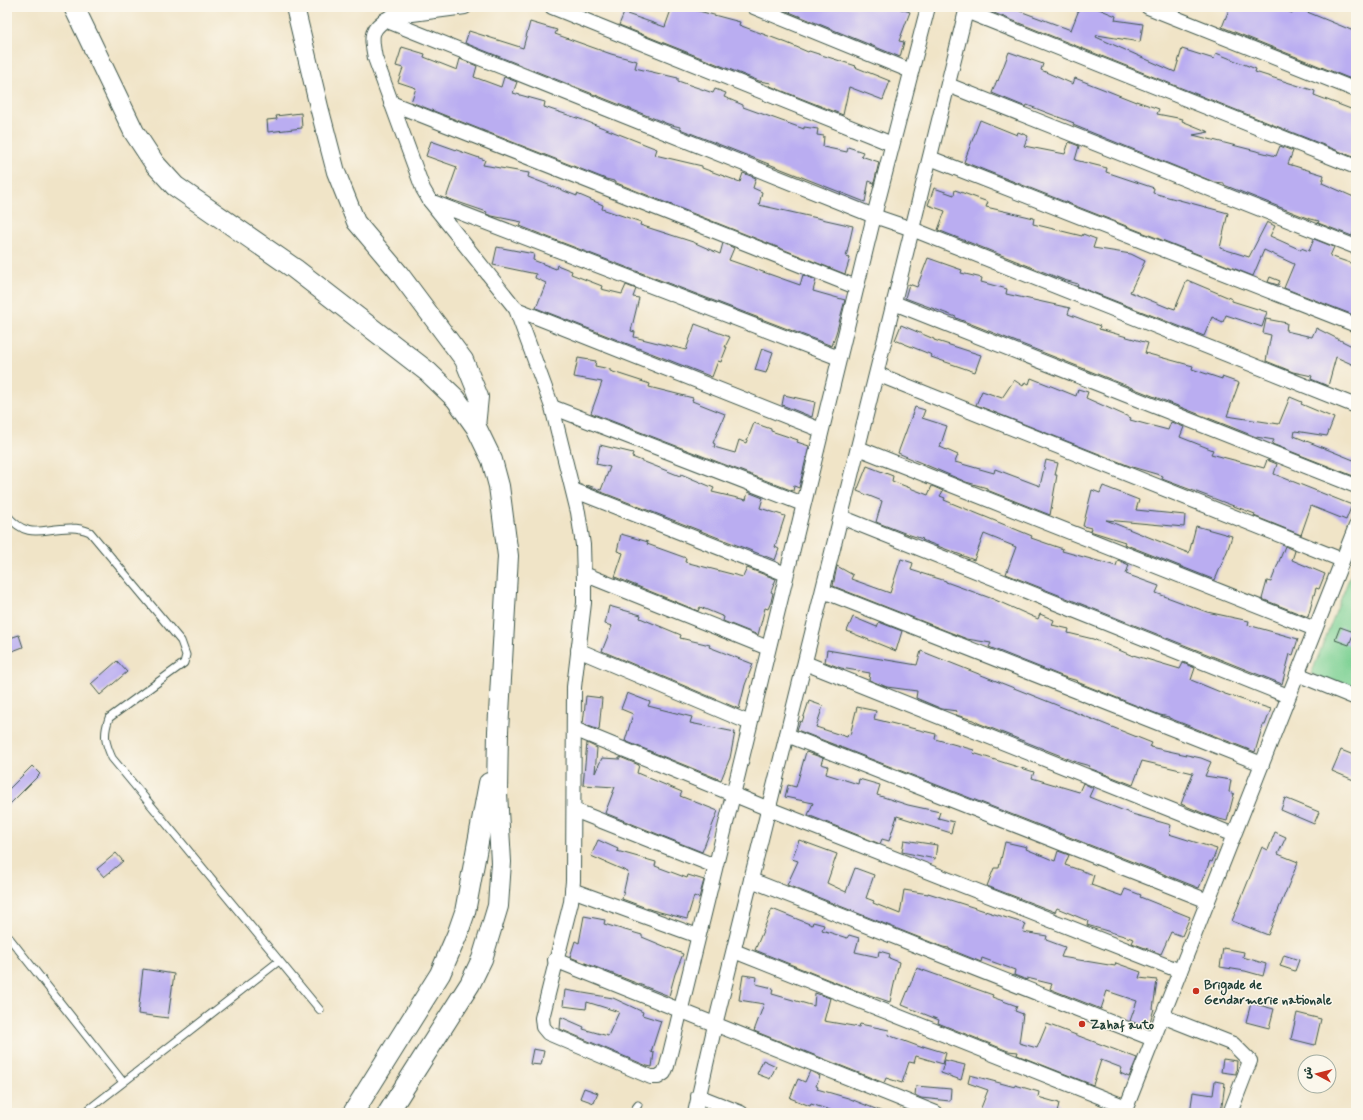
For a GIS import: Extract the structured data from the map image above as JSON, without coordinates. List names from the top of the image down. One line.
{"places":["Brigade de Gendarmerie nationale","Zahaf auto"],"north":"left"}
